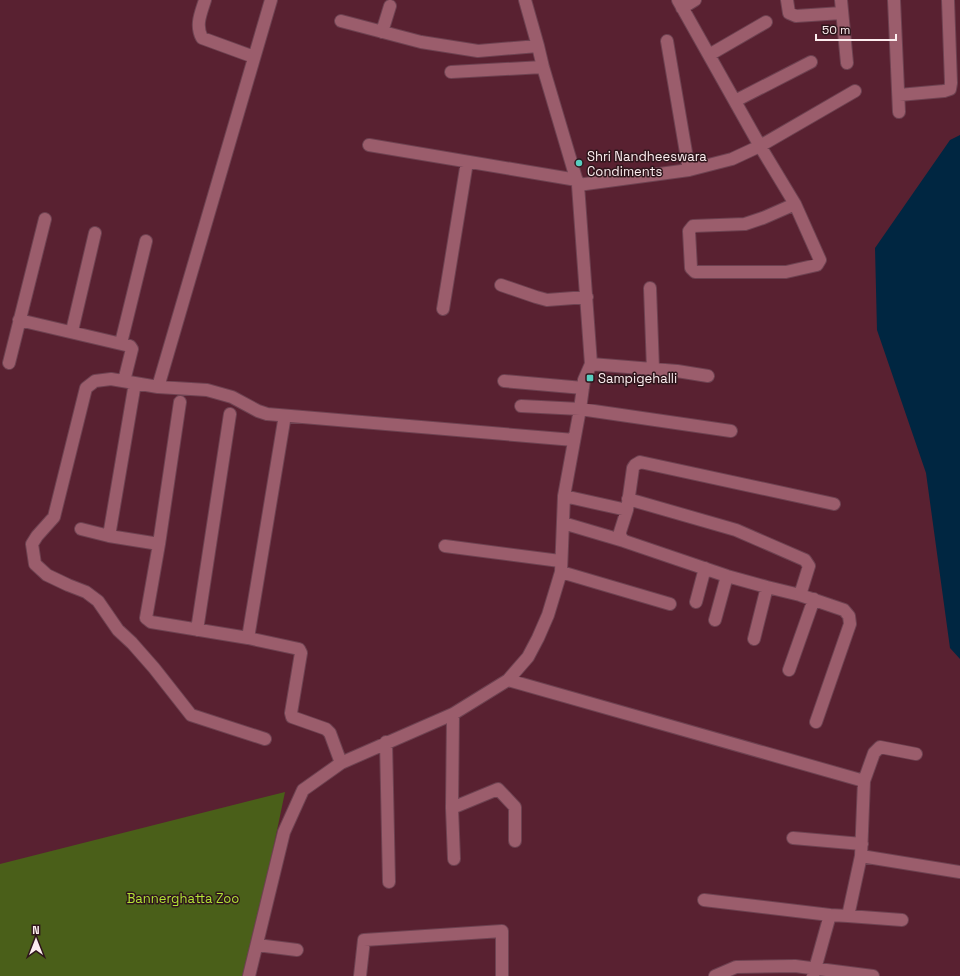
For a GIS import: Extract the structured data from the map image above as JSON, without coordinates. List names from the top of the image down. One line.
{"parks":["Bannerghatta Zoo"],"places":{"other":["Shri Nandheeswara Condiments"],"transit":["Sampigehalli"]},"scale_bar":"50 m","north":"top"}
